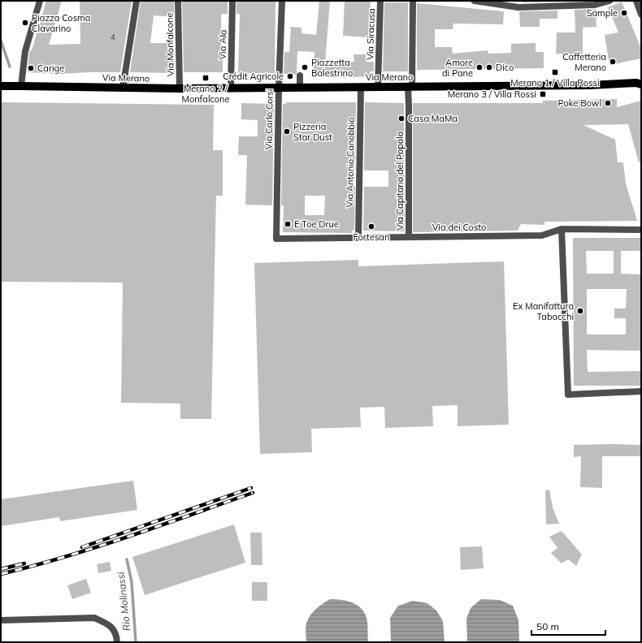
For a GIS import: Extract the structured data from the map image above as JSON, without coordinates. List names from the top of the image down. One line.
{"streets":{"main road":["Via Merano"],"street":["Via Siracusa","Via Monfalcone","Via Ala","Via Carlo Corsi","Via Antonio Canobbio","Via Capitano del Popolo","Via dei Costo"]},"crossings":[["Via Siracusa","Via Merano"],["Via Monfalcone","Via Merano"],["Via Ala","Via Merano"],["Via Merano","Via Carlo Corsi"],["Via Merano","Via Antonio Canobbio"],["Via Merano","Via Capitano del Popolo"],["Via Carlo Corsi","Via dei Costo"],["Via Antonio Canobbio","Via dei Costo"],["Via Capitano del Popolo","Via dei Costo"]],"water":["Rio Molinassi"],"places":{"other":["Sample","Piazza Cosma Clavarino","Caffetteria Merano","Piazzetta Balestrino","Amore di Pane","Dico","Carige","Crédit Agricole","Poke Bowl","Casa MaMa","Pizzeria Star Dust","E Toe Drue","Fortesan","Ex Manifattura Tabacchi"],"transit":["Merano 1 / Villa Rossi","Merano 2 / Monfalcone","Merano 3 / Villa Rossi"]},"house_numbers":["4"],"scale_bar":"50 m"}
